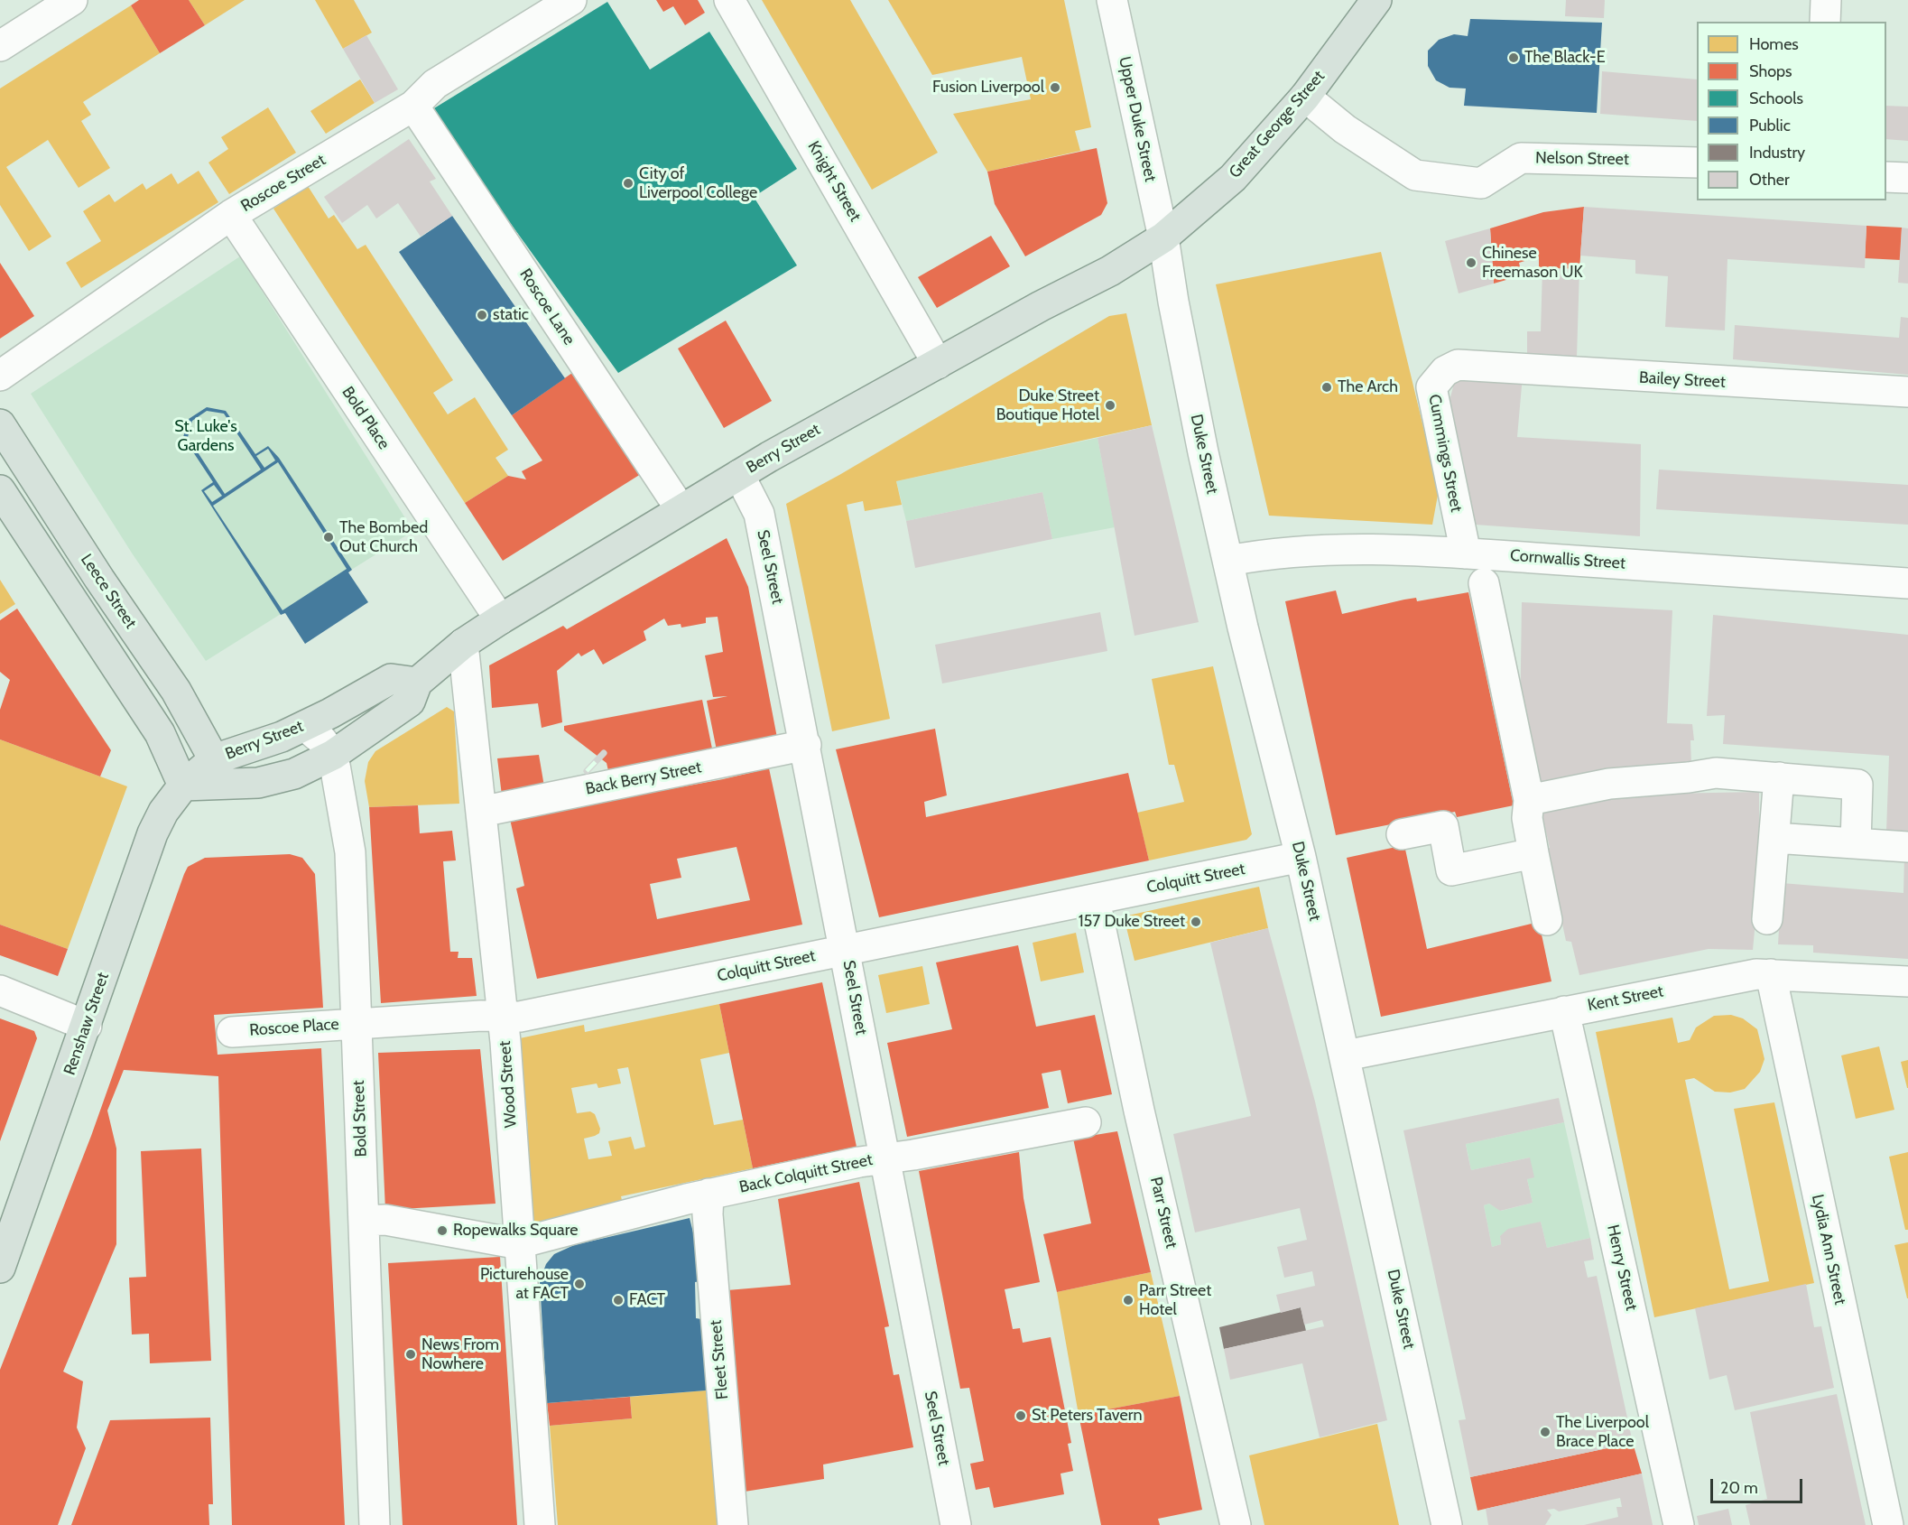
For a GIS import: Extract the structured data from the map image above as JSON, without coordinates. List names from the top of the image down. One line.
{"streets":{"main road":["Great George Street","Berry Street","Leece Street","Renshaw Street"],"street":["Upper Duke Street","Nelson Street","Knight Street","Roscoe Street","Roscoe Lane","Bailey Street","Bold Place","Cummings Street","Duke Street","Cornwallis Street","Seel Street","Back Berry Street","Colquitt Street","Kent Street","Roscoe Place","Wood Street","Bold Street","Back Colquitt Street","Parr Street","Lydia Ann Street","Henry Street","Fleet Street"]},"crossings":[["Upper Duke Street","Great George Street"],["Upper Duke Street","Berry Street"],["Upper Duke Street","Duke Street"],["Great George Street","Nelson Street"],["Great George Street","Berry Street"],["Great George Street","Duke Street"],["Knight Street","Berry Street"],["Roscoe Street","Roscoe Lane"],["Roscoe Street","Bold Place"],["Roscoe Lane","Berry Street"],["Bailey Street","Cummings Street"],["Bold Place","Berry Street"],["Berry Street","Duke Street"],["Berry Street","Seel Street"],["Berry Street","Leece Street"],["Berry Street","Renshaw Street"],["Berry Street","Wood Street"],["Berry Street","Bold Street"],["Cummings Street","Cornwallis Street"],["Duke Street","Cornwallis Street"],["Duke Street","Colquitt Street"],["Duke Street","Kent Street"],["Seel Street","Back Berry Street"],["Seel Street","Colquitt Street"],["Seel Street","Back Colquitt Street"],["Leece Street","Renshaw Street"],["Back Berry Street","Wood Street"],["Colquitt Street","Roscoe Place"],["Colquitt Street","Wood Street"],["Colquitt Street","Bold Street"],["Colquitt Street","Parr Street"],["Kent Street","Lydia Ann Street"],["Kent Street","Henry Street"],["Roscoe Place","Bold Street"],["Bold Street","Back Colquitt Street"],["Back Colquitt Street","Fleet Street"]],"parks":["St. Luke's Gardens"],"places":["The Black-E","Fusion Liverpool","City of Liverpool College","Chinese Freemason UK","static","The Arch","Duke Street Boutique Hotel","The Bombed Out Church","157 Duke Street","Ropewalks Square","Picturehouse at FACT","FACT","Parr Street Hotel","News From Nowhere","St Peters Tavern","The Liverpool Brace Place"],"legend":["Homes","Shops","Schools","Public","Industry","Other"],"scale_bar":"20 m"}
